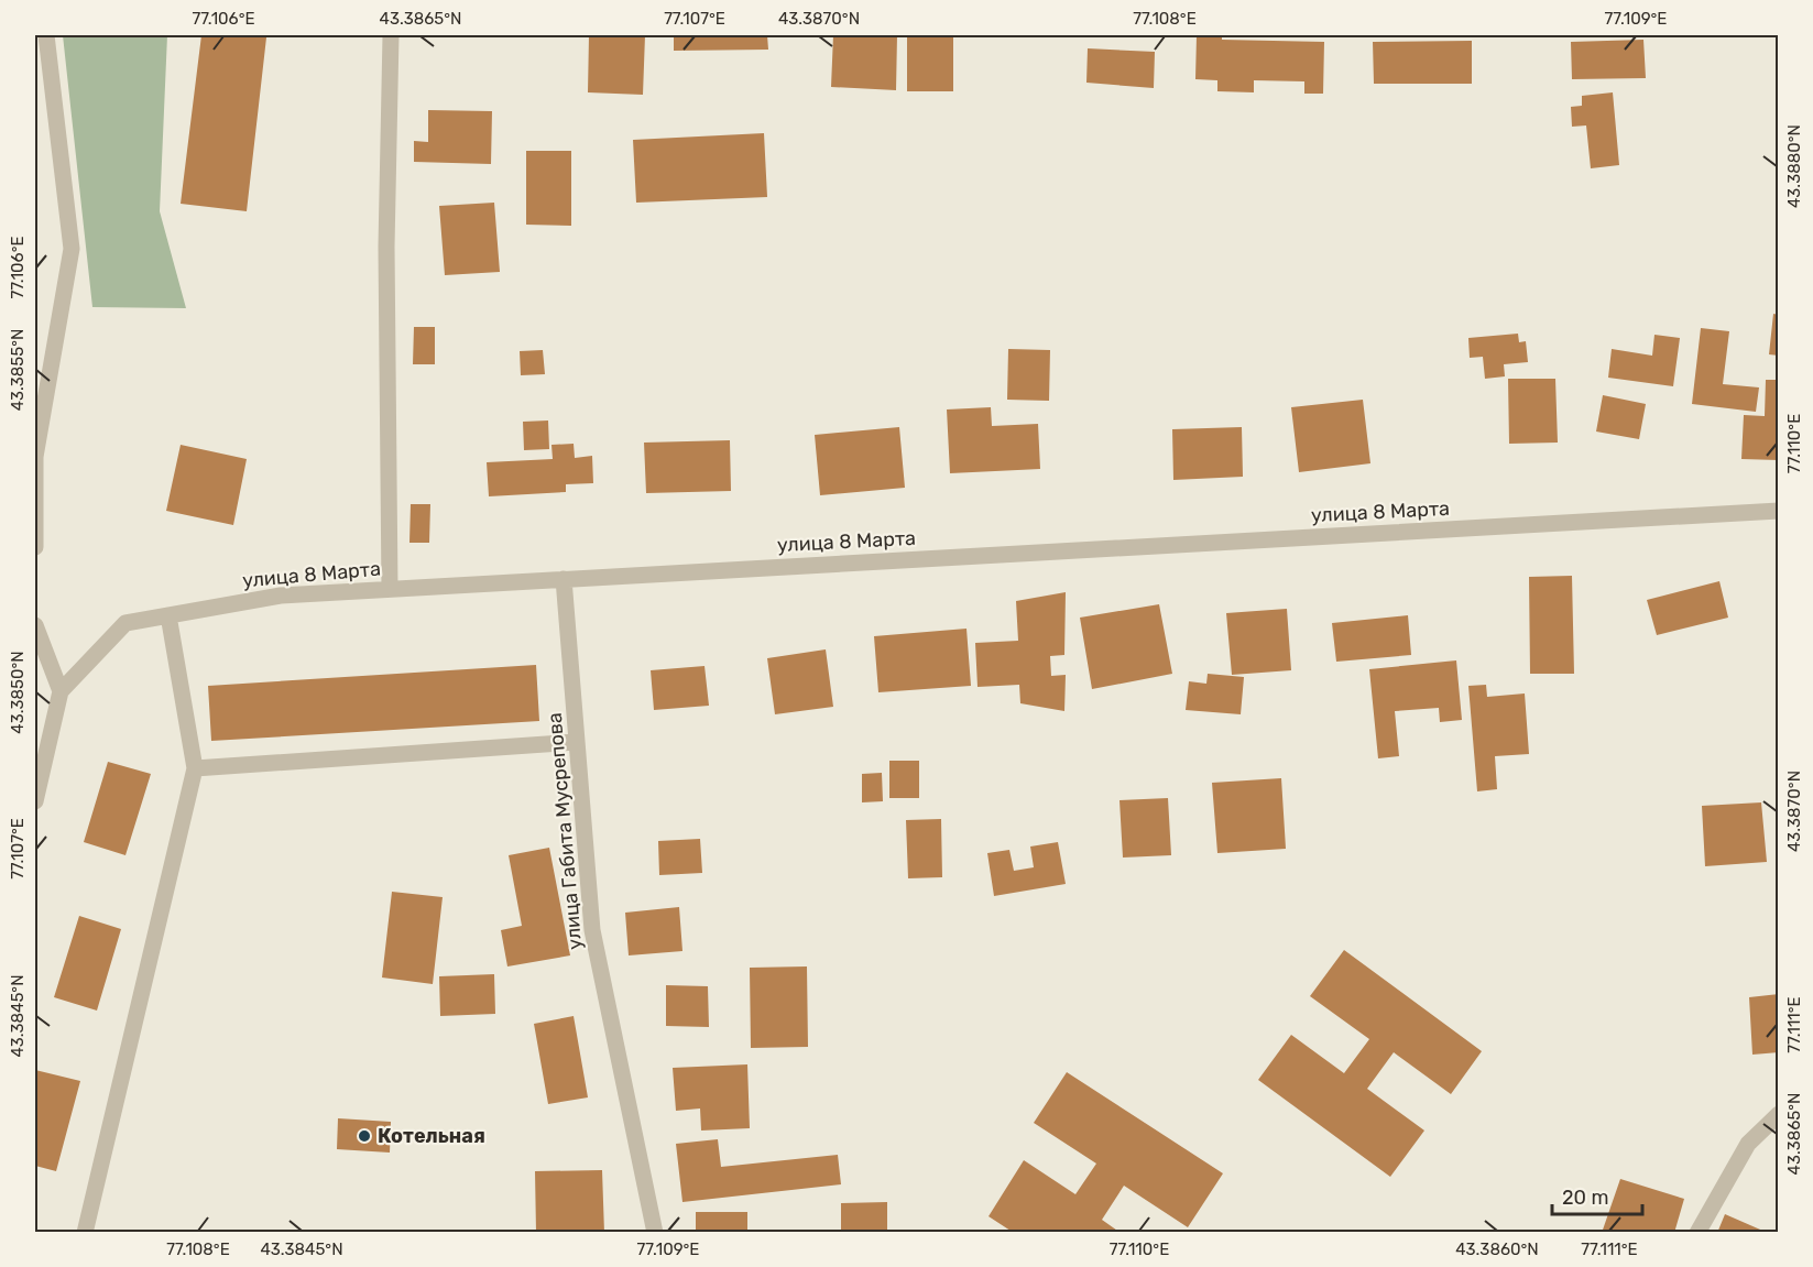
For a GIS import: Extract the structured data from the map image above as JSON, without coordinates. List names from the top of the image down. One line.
{"streets":{"street":["улица 8 Марта","улица Габита Мусрепова"]},"crossings":[["улица 8 Марта","улица Габита Мусрепова"]],"places":["Котельная"],"scale_bar":"20 m","coordinates":["77.106°E","43.3865°N","77.107°E","43.3870°N","77.108°E","77.109°E","43.3880°N","43.3855°N","77.110°E","43.3850°N","43.3845°N","77.111°E","43.3860°N"]}
